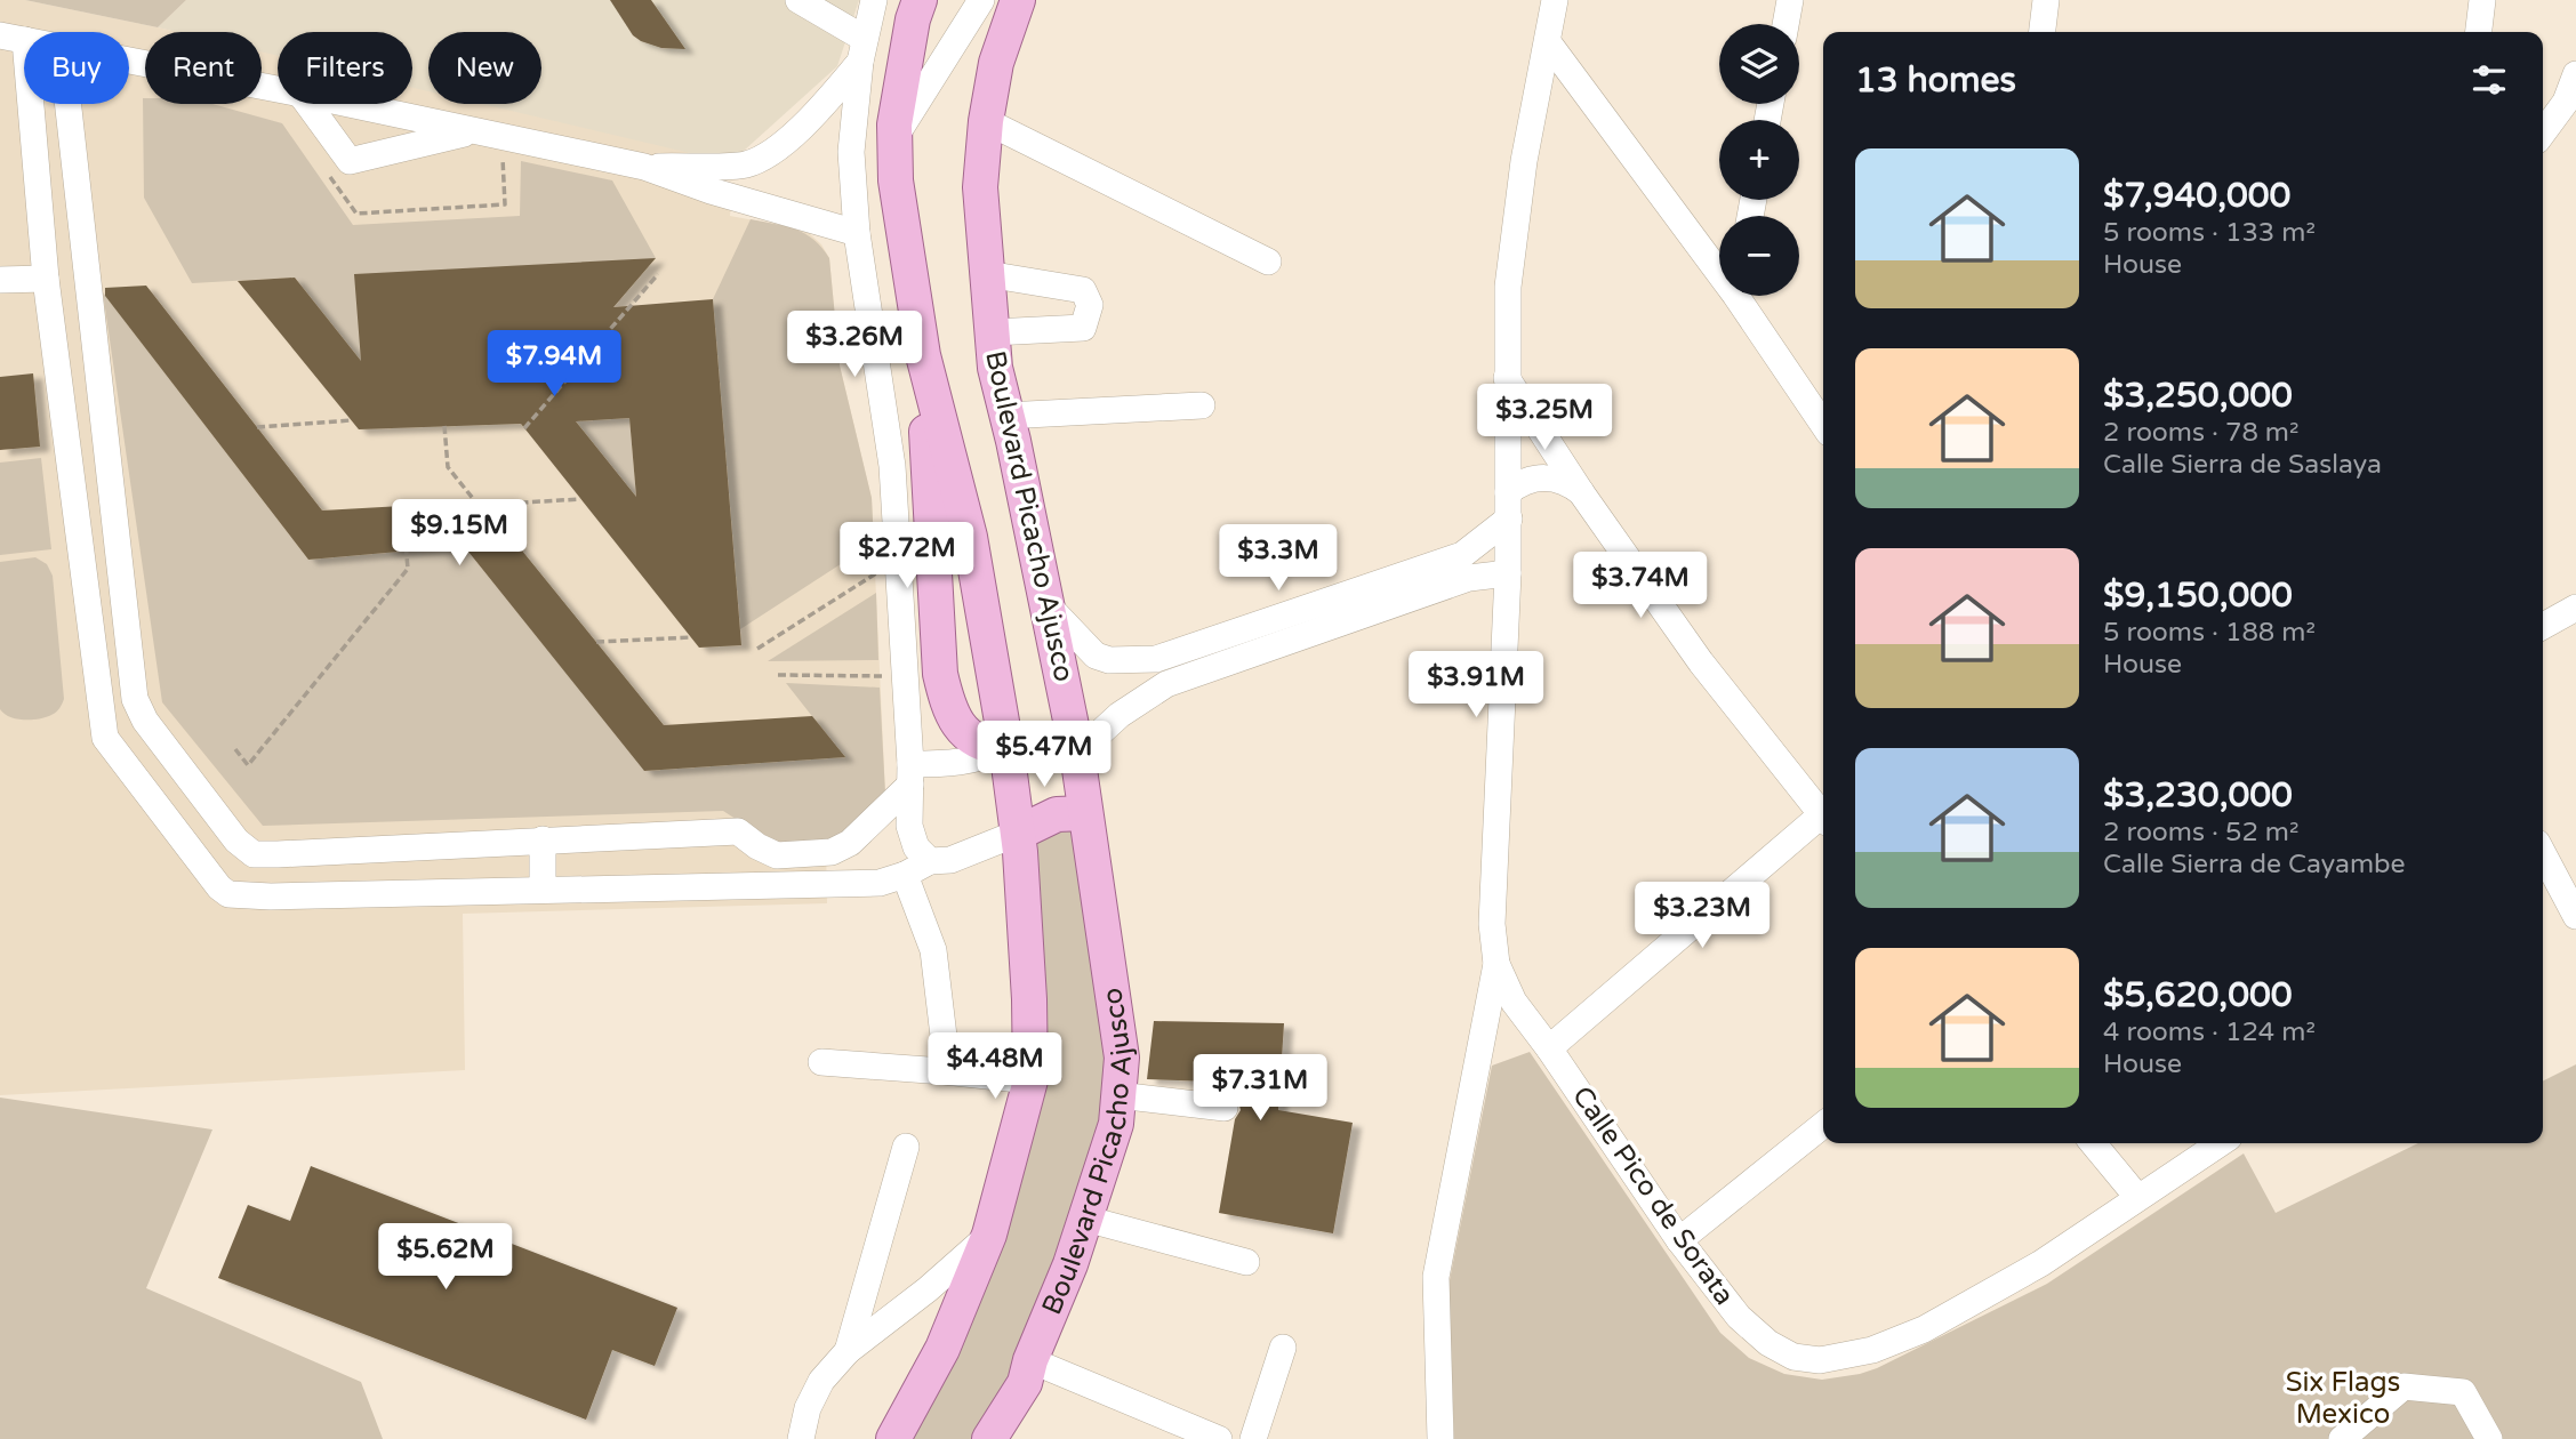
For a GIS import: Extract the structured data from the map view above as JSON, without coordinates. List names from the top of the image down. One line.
{"streets":{"main road":["Boulevard Picacho Ajusco"],"street":["Calle Pico de Sorata"]},"parks":["Six Flags Mexico"],"page":{"map_buttons":["+","−"],"chip":["Buy","Rent","Filters","New"],"heading":"13 homes","list":[{"name":"$7,940,000","note":"5 rooms · 133 m² · House"},{"name":"$3,250,000","note":"2 rooms · 78 m² · Calle Sierra de Saslaya"},{"name":"$9,150,000","note":"5 rooms · 188 m² · House"},{"name":"$3,230,000","note":"2 rooms · 52 m² · Calle Sierra de Cayambe"},{"name":"$5,620,000","note":"4 rooms · 124 m² · House"}],"price":["$3.26M","$7.94M","$3.25M","$9.15M","$2.72M","$3.3M","$3.74M","$3.91M","$5.47M","$3.23M","$4.48M","$7.31M","$5.62M"]}}
